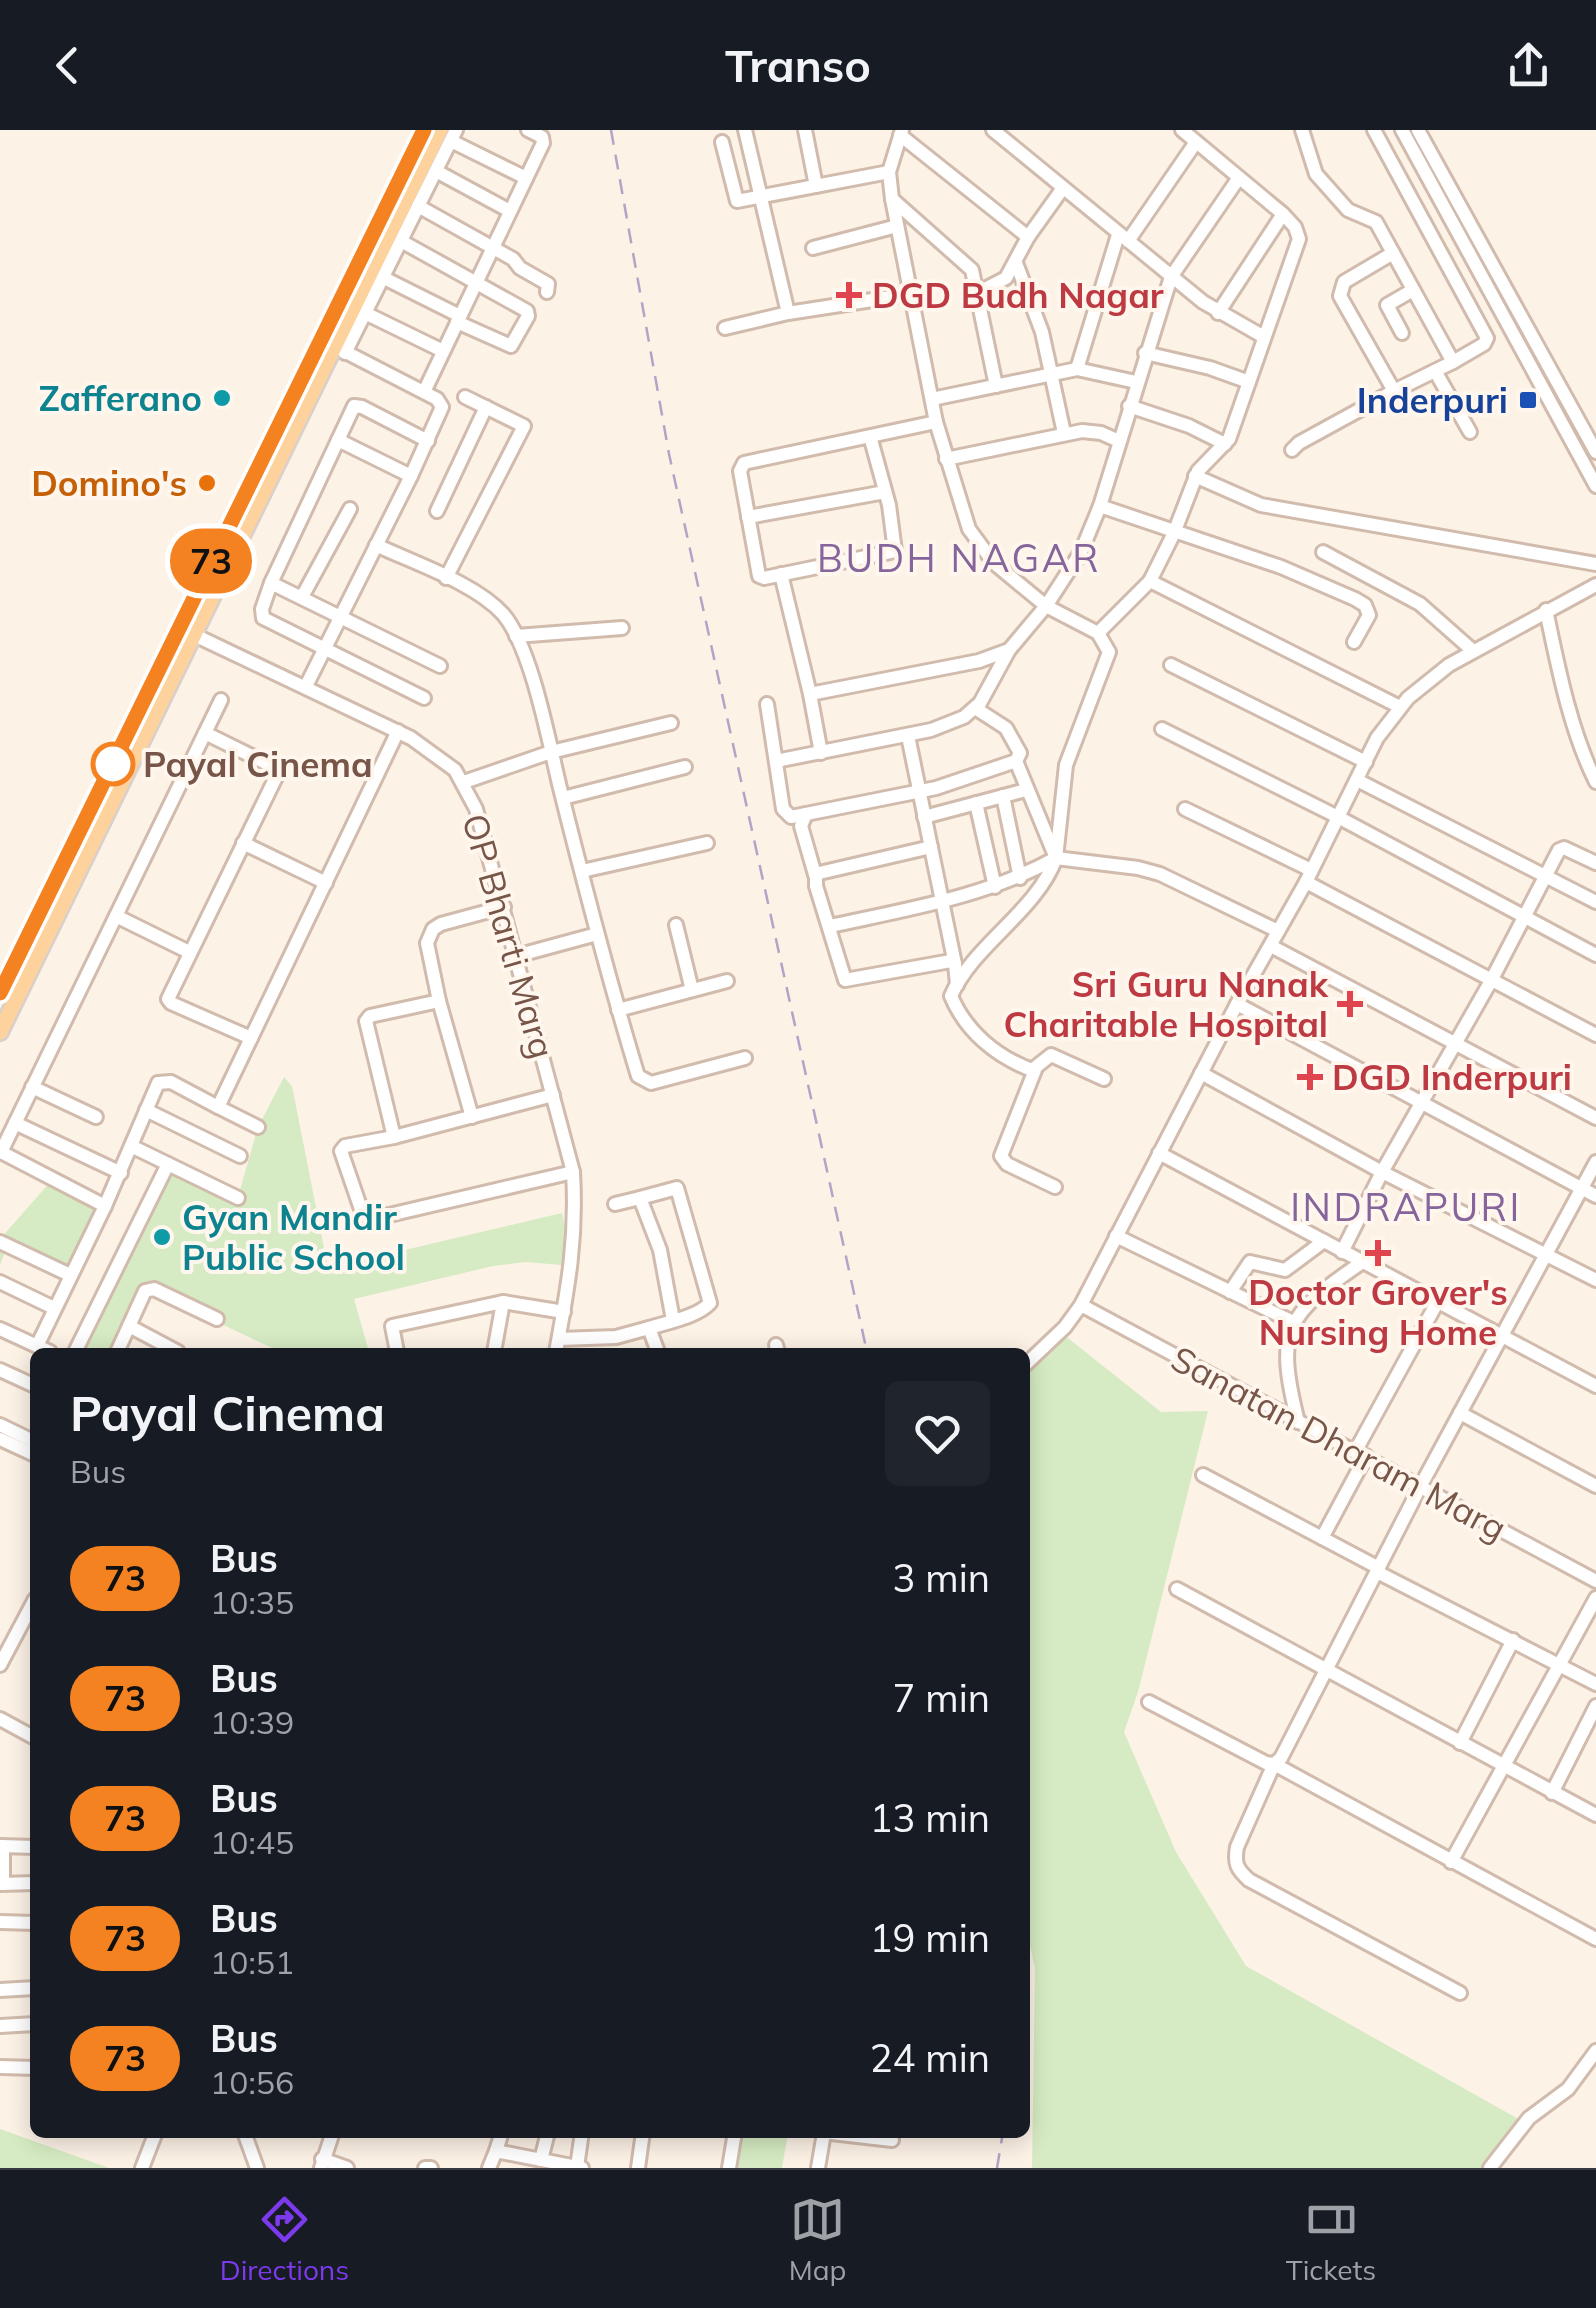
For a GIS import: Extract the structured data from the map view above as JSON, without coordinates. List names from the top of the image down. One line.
{"streets":{"street":["OP Bharti Marg","Sanatan Dharam Marg"]},"districts":["BUDH NAGAR","INDRAPURI"],"places":{"health":["DGD Budh Nagar","Sri Guru Nanak Charitable Hospital","DGD Inderpuri","Doctor Grover's Nursing Home"],"other":["Zafferano","Domino's","Payal Cinema","Gyan Mandir Public School"],"transit":["Inderpuri"]},"lines":["bus line 73"],"page":{"header":"Transo","on_map":"73","heading":["Payal Cinema","Bus"],"list":[{"mark":"73","name":"Bus","note":"10:35","value":"3 min"},{"mark":"73","name":"Bus","note":"10:39","value":"7 min"},{"mark":"73","name":"Bus","note":"10:45","value":"13 min"},{"mark":"73","name":"Bus","note":"10:51","value":"19 min"},{"mark":"73","name":"Bus","note":"10:56","value":"24 min"}],"tabs":["Directions","Map","Tickets"]}}
